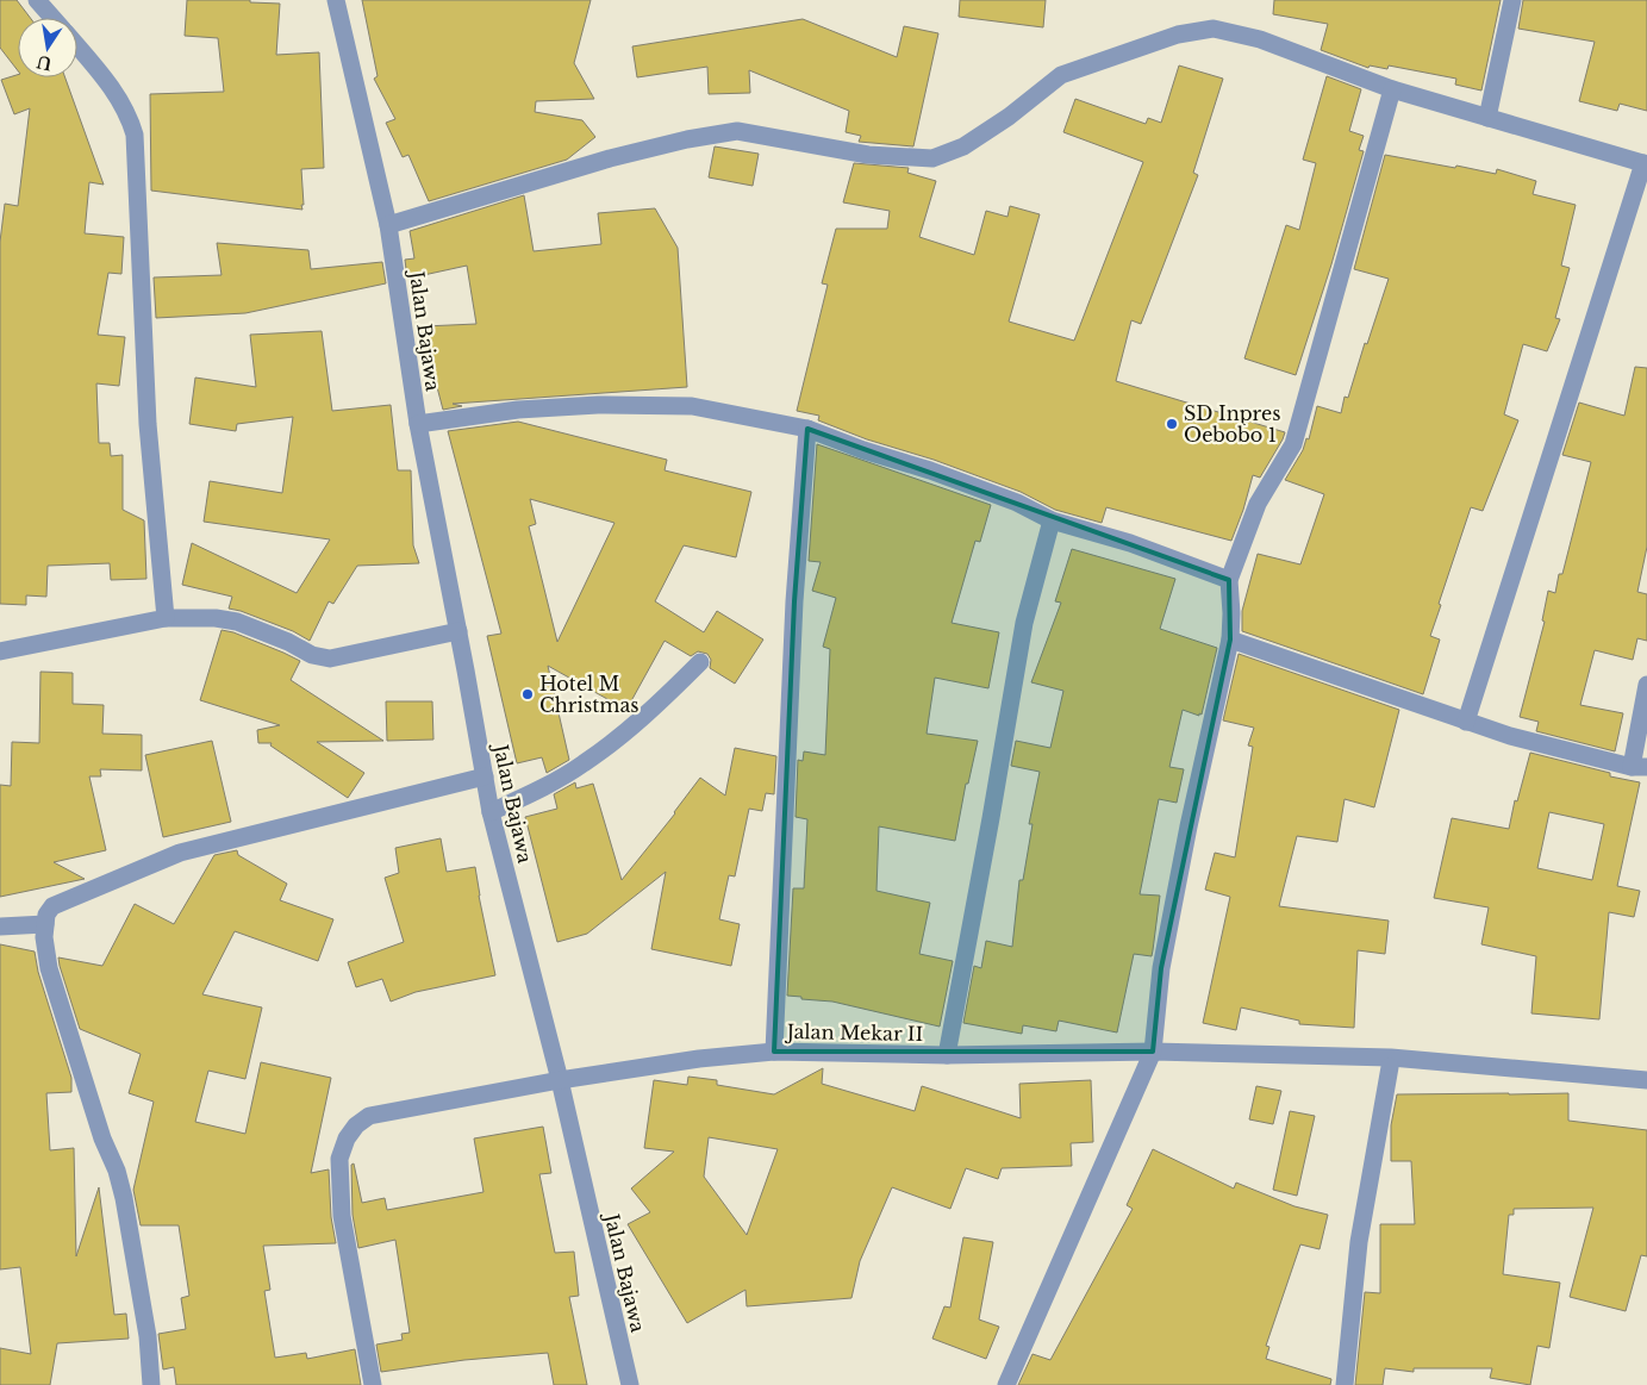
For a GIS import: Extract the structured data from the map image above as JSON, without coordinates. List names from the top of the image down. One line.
{"streets":{"street":["Jalan Bajawa","Jalan Mekar II"]},"crossings":[["Jalan Bajawa","Jalan Mekar II"]],"places":["SD Inpres Oebobo 1","Hotel M Christmas"],"north":"bottom"}
